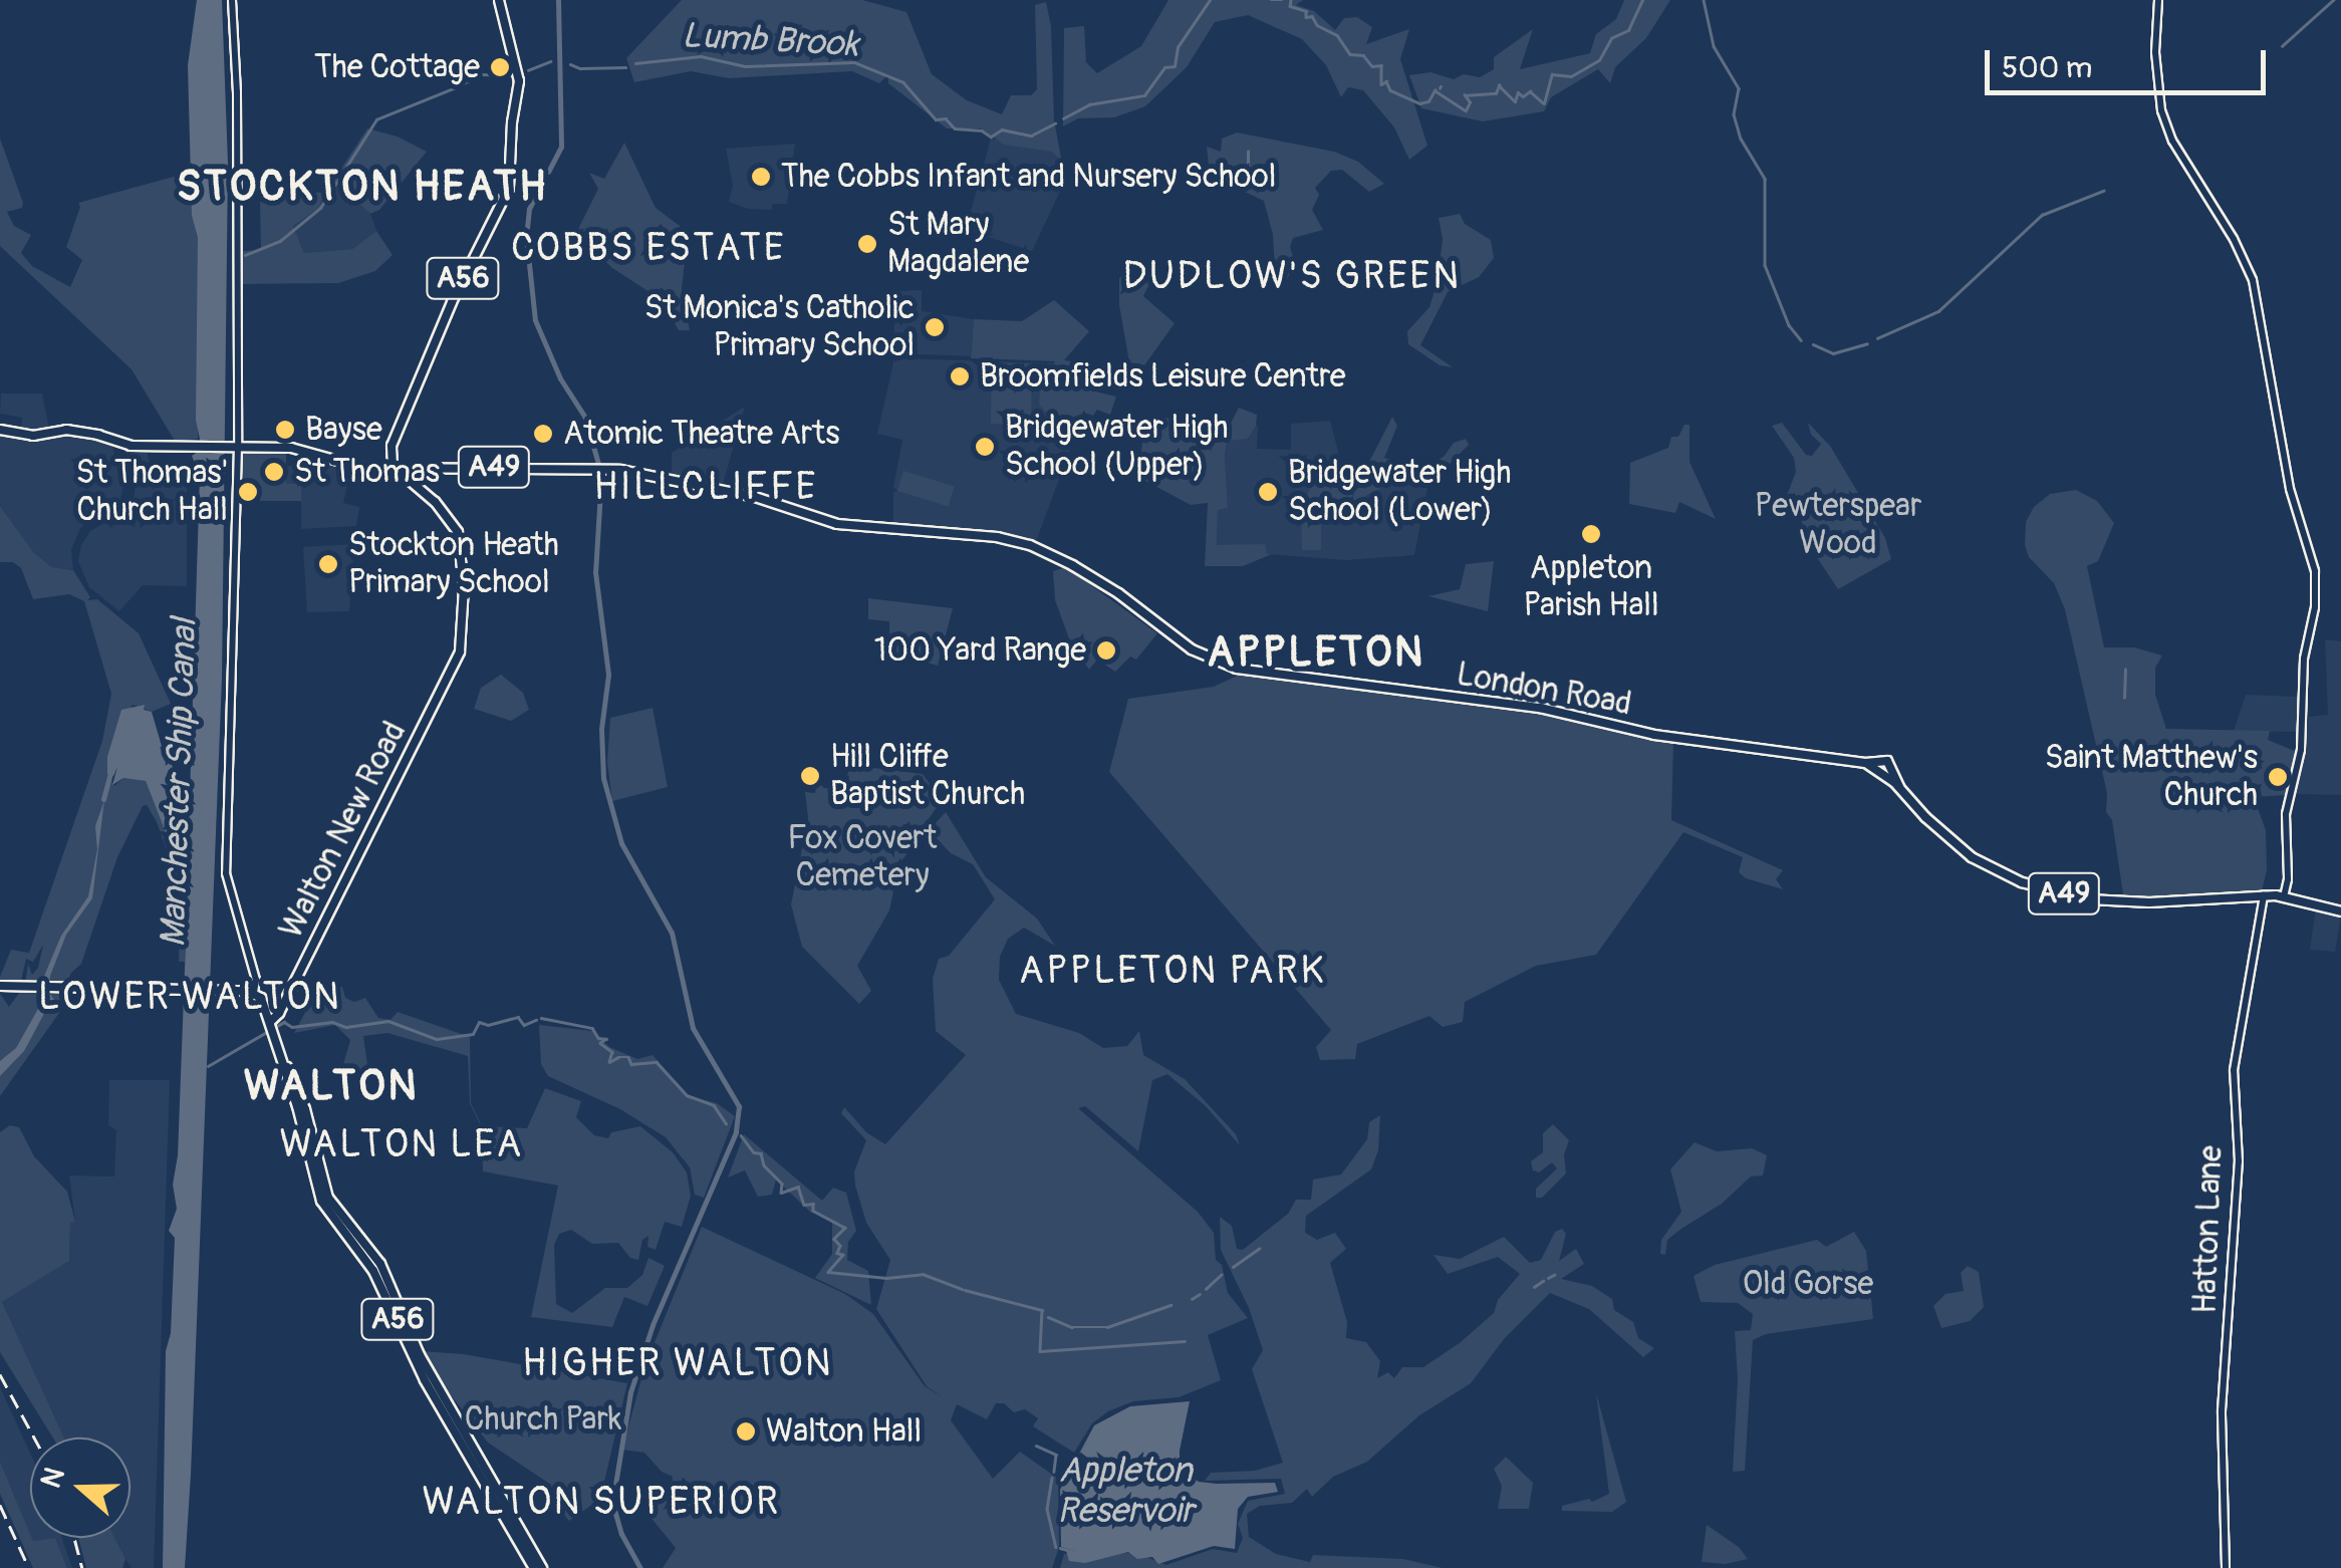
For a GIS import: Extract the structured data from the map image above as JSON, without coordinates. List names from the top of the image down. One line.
{"streets":{"main road":["A56","A49","London Road","Walton New Road","Hatton Lane"]},"crossings":[["A56","London Road"],["A56","Walton New Road"],["A49","London Road"],["A49","Hatton Lane"],["London Road","Walton New Road"]],"districts":["STOCKTON HEATH","COBBS ESTATE","DUDLOW'S GREEN","HILLCLIFFE","APPLETON","APPLETON PARK","LOWER WALTON","WALTON","WALTON LEA","HIGHER WALTON","WALTON SUPERIOR"],"water":["Lumb Brook","Manchester Ship Canal","Appleton Reservoir"],"parks":["Pewterspear Wood","Fox Covert Cemetery","Old Gorse","Church Park"],"places":["The Cottage","The Cobbs Infant and Nursery School","St Mary Magdalene","St Monica's Catholic Primary School","Broomfields Leisure Centre","Bayse","Atomic Theatre Arts","Bridgewater High School (Upper)","St Thomas","St Thomas' Church Hall","Bridgewater High School (Lower)","Appleton Parish Hall","Stockton Heath Primary School","100 Yard Range","Hill Cliffe Baptist Church","Saint Matthew's Church","Walton Hall"],"scale_bar":"500 m","north":"left"}
